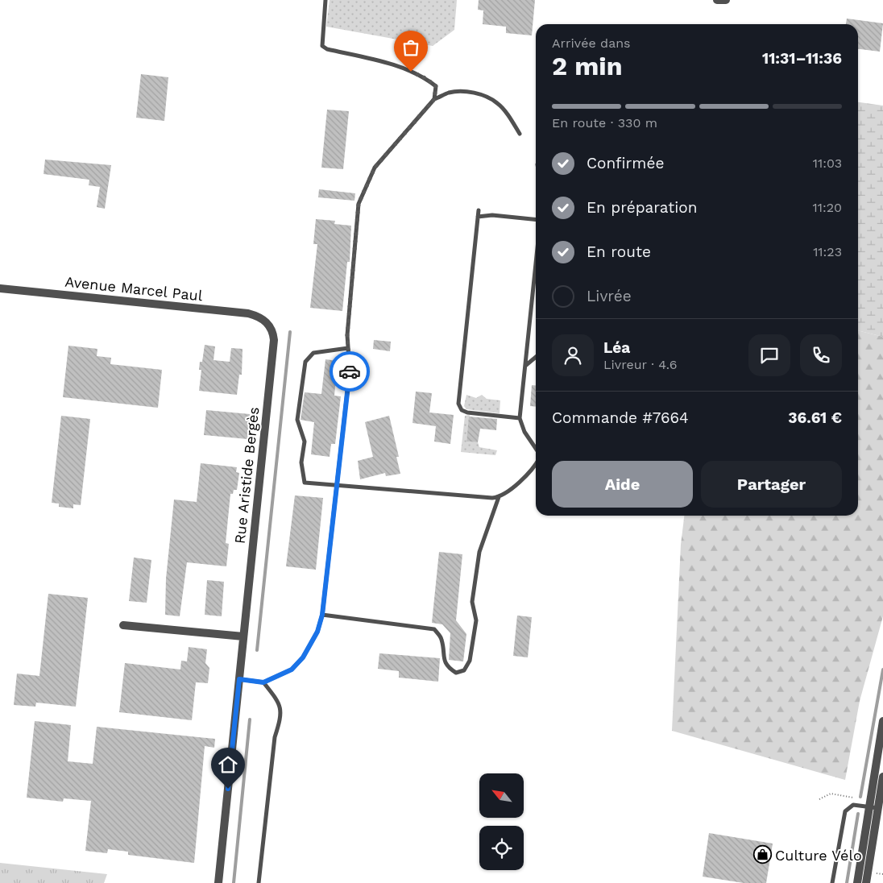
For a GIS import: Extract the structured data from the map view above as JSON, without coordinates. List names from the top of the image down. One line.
{"streets":{"street":["Avenue Marcel Paul","Rue Aristide Bergès"]},"crossings":[["Avenue Marcel Paul","Rue Aristide Bergès"]],"places":{"shop":["Culture Vélo"]},"north":"top left","page":{"heading":["2 min","Arrivée dans","11:31–11:36"],"panel":["Léa","Livreur · 4.6","Commande #7664","36.61 €"],"bar":"En route · 330 m","list":[["Confirmée","11:03"],["En préparation","11:20"],["En route","11:23"],"Livrée"],"buttons":["Aide","Partager"]}}
